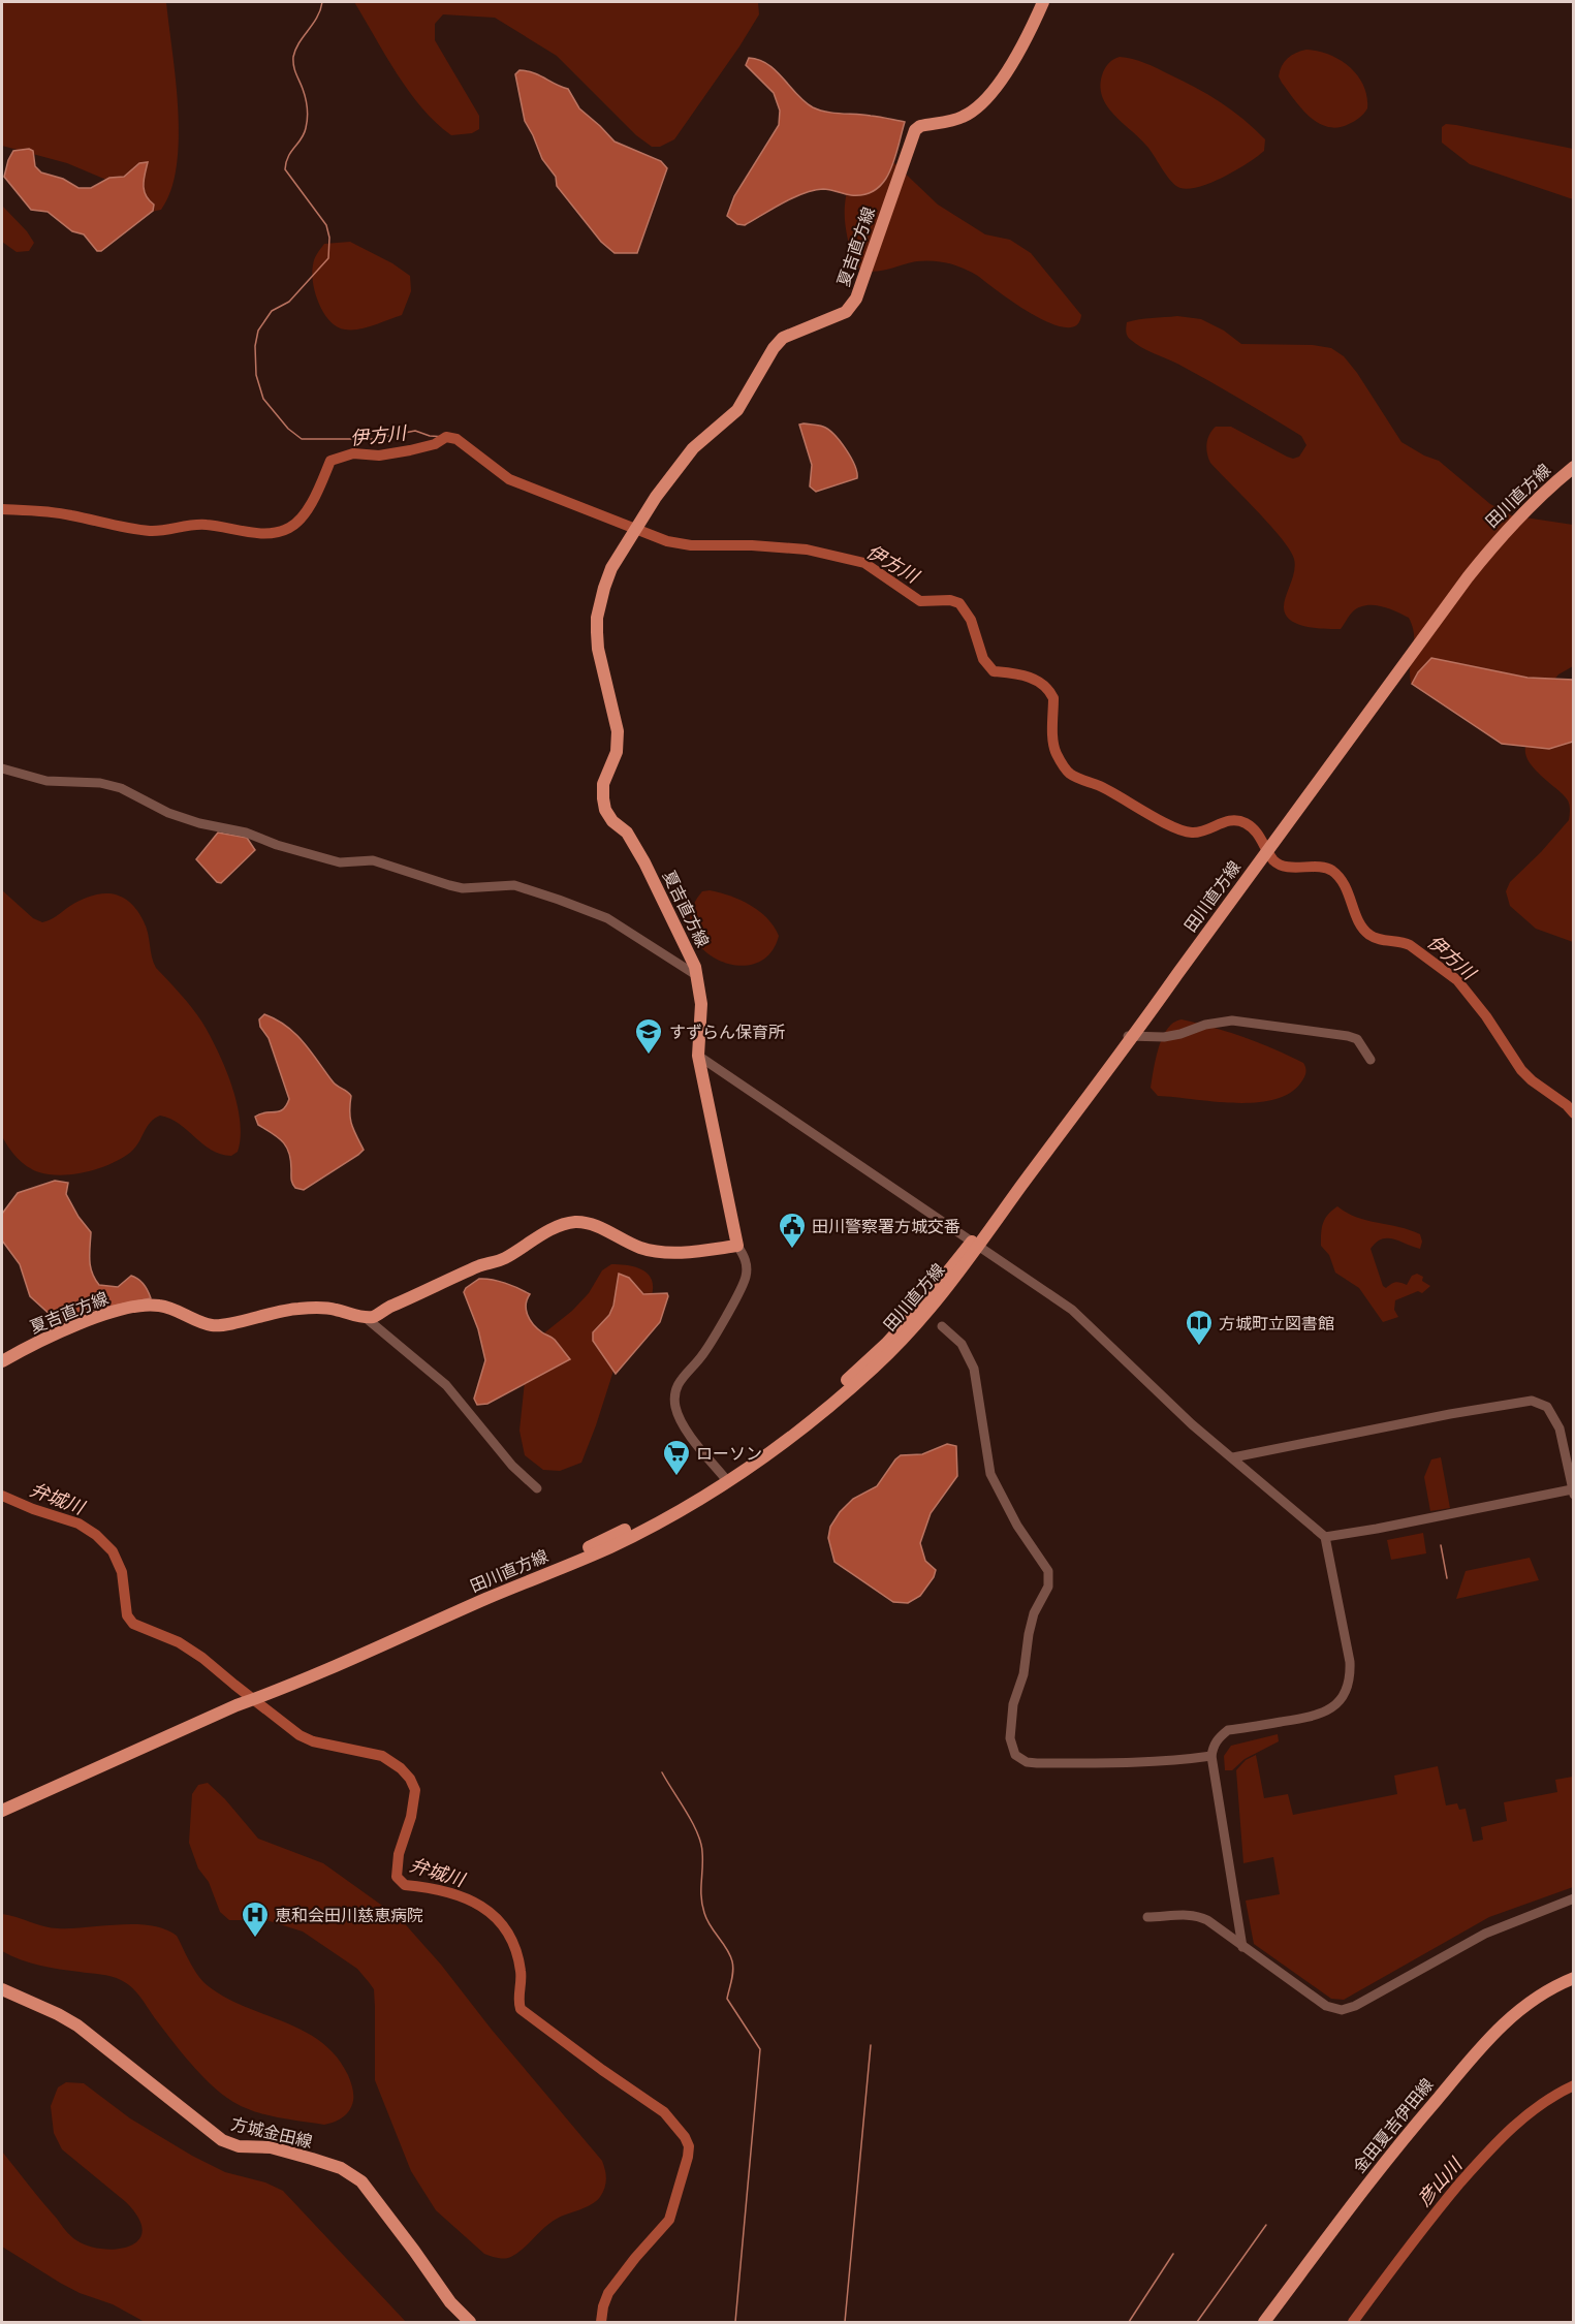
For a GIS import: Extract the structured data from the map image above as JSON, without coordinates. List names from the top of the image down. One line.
{"streets":{"main road":["夏吉直方線","田川直方線","金田夏吉伊田線","方城金田線"]},"water":["伊方川","弁城川","彦山川"],"places":{"school or university":["すずらん保育所"],"public building":["田川警察署方城交番"],"library":["方城町立図書館"],"supermarket":["ローソン"],"hospital":["恵和会田川慈恵病院"]}}
